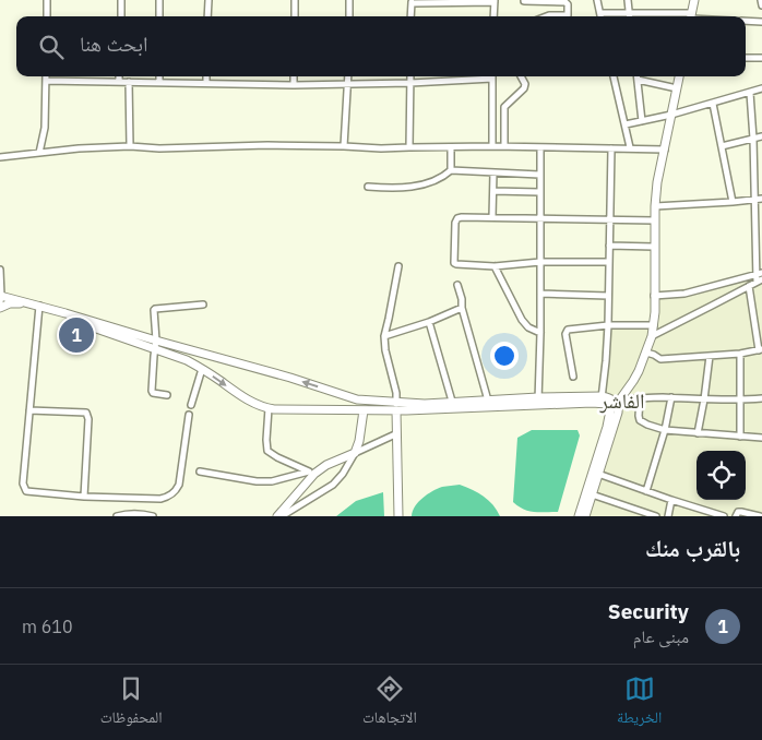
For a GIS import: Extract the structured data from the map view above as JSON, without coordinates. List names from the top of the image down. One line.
{"districts":["الفاشر"],"page":{"search":"ابحث هنا","pins":"1","heading":"بالقرب منك","list":[{"mark":"1","name":"Security","note":"مبنى عام","value":"610 m"}],"nav":["الخريطة","الاتجاهات","المحفوظات"]}}
